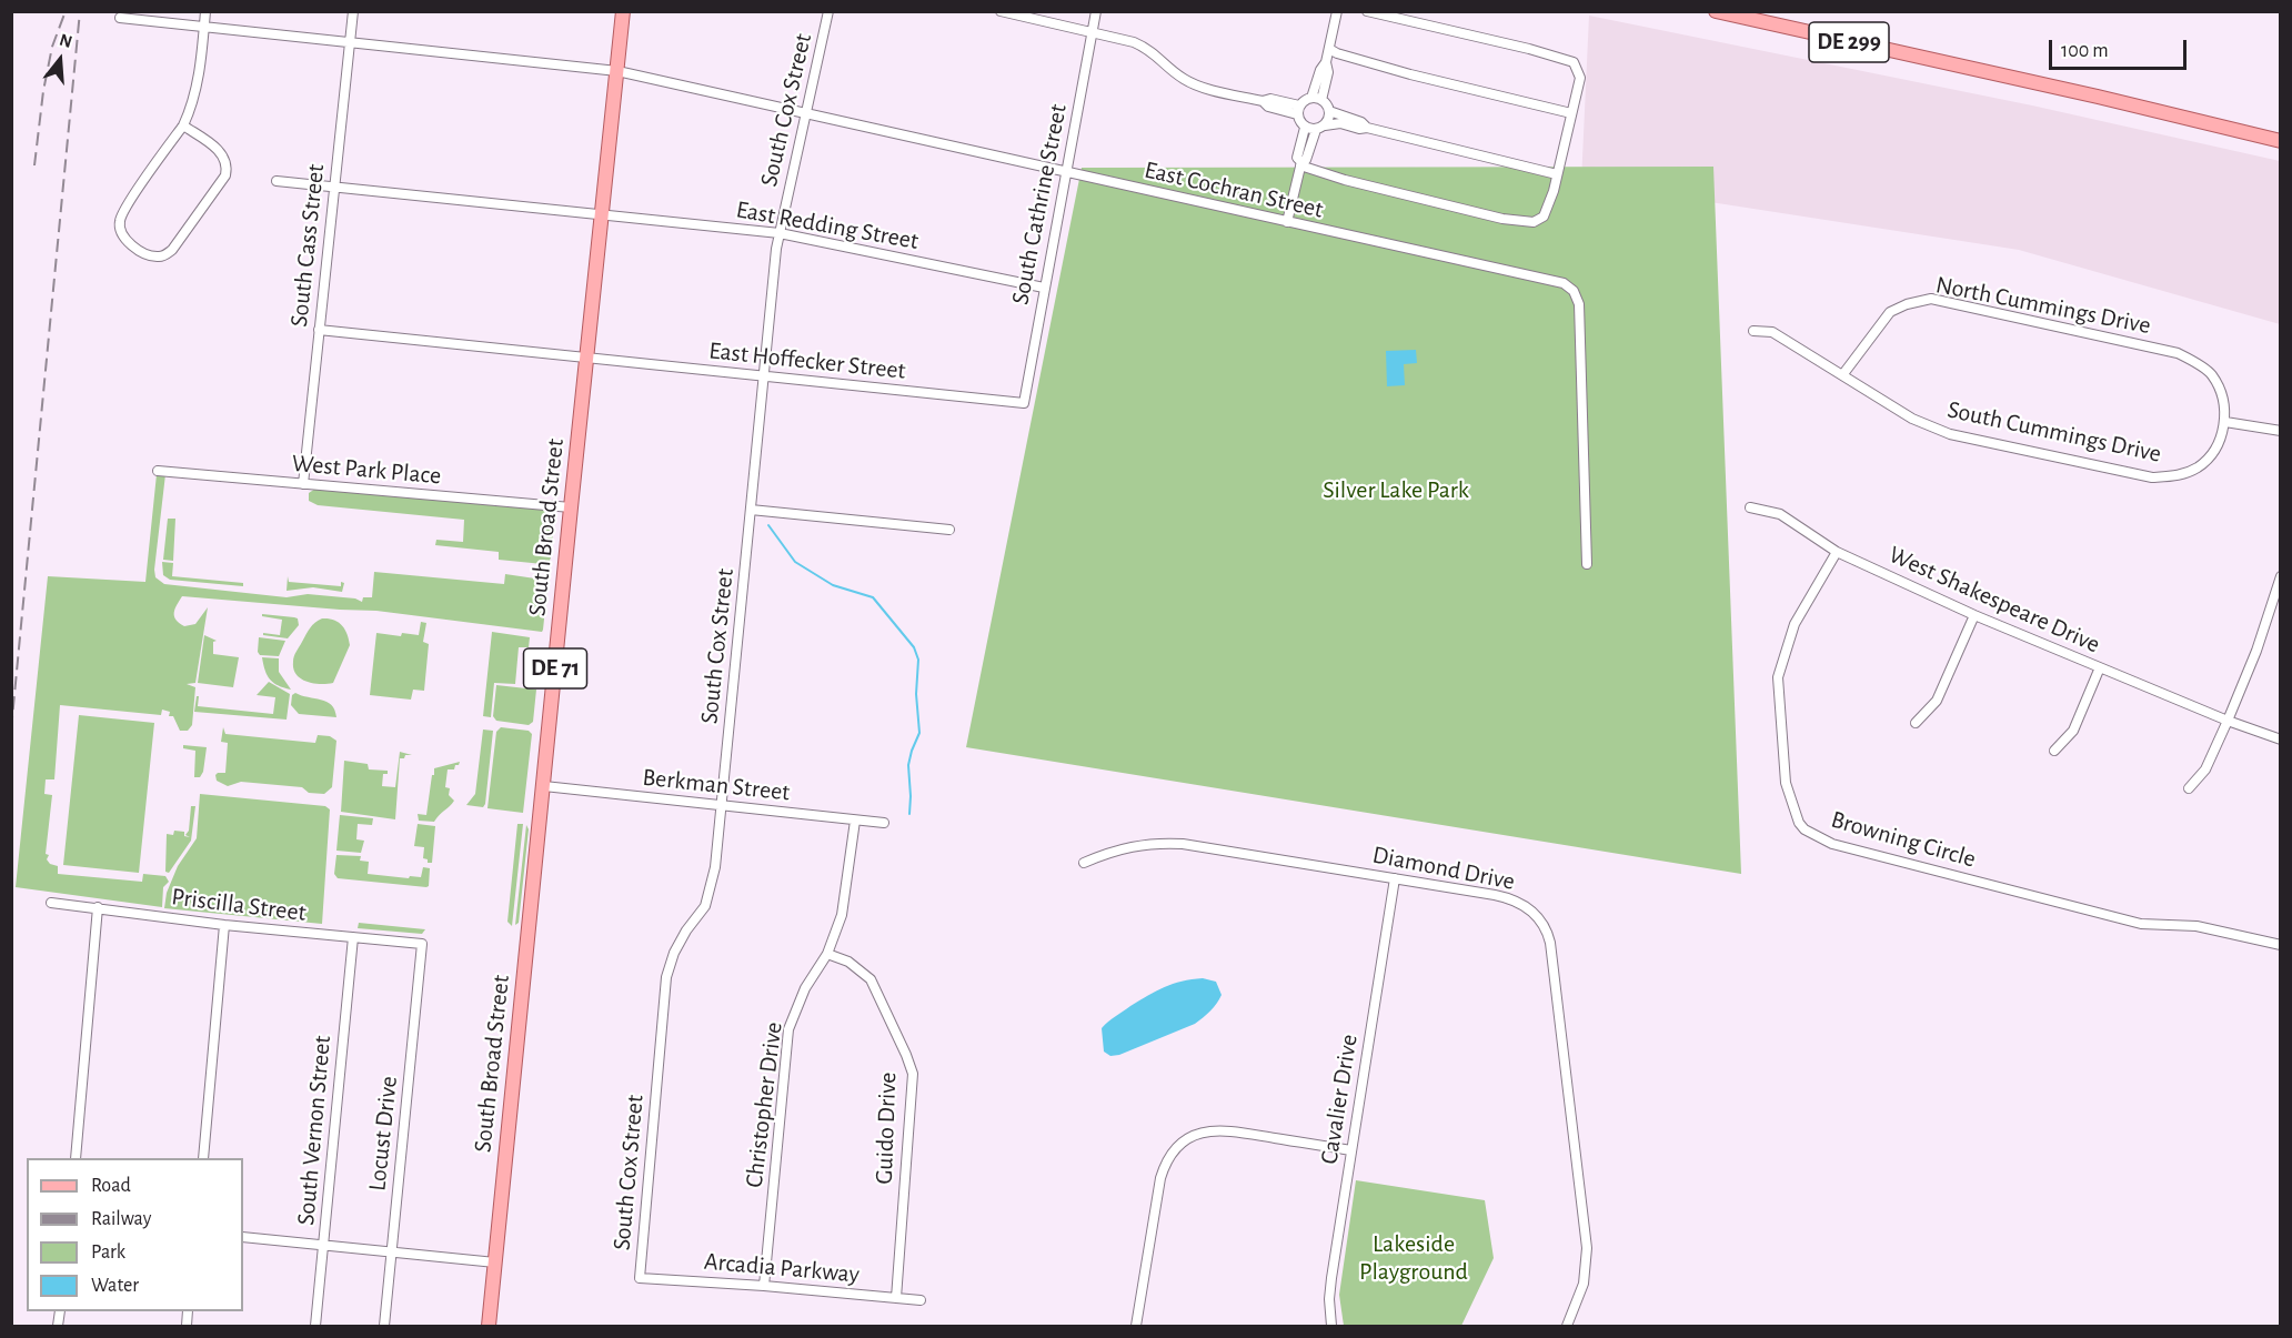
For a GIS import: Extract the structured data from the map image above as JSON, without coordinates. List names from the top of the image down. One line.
{"streets":{"main road":["DE 299","South Broad Street","DE 71"],"street":["South Cox Street","East Cochran Street","South Cathrine Street","East Redding Street","South Cass Street","North Cummings Drive","East Hoffecker Street","South Cummings Drive","West Park Place","West Shakespeare Drive","Berkman Street","Browning Circle","Diamond Drive","Priscilla Street","Cavalier Drive","Christopher Drive","Guido Drive","South Vernon Street","Locust Drive","Arcadia Parkway"]},"crossings":[["South Cox Street","East Cochran Street"],["South Cox Street","East Redding Street"],["South Cox Street","East Hoffecker Street"],["South Cox Street","Berkman Street"],["South Cox Street","Arcadia Parkway"],["East Cochran Street","South Cathrine Street"],["East Cochran Street","South Cass Street"],["East Cochran Street","South Broad Street"],["South Cathrine Street","East Redding Street"],["South Cathrine Street","East Hoffecker Street"],["East Redding Street","South Cass Street"],["East Redding Street","South Broad Street"],["South Cass Street","East Hoffecker Street"],["South Cass Street","West Park Place"],["North Cummings Drive","South Cummings Drive"],["East Hoffecker Street","South Broad Street"],["West Park Place","South Broad Street"],["South Broad Street","Berkman Street"],["West Shakespeare Drive","Browning Circle"],["Berkman Street","Christopher Drive"],["Diamond Drive","Cavalier Drive"],["Priscilla Street","South Vernon Street"],["Priscilla Street","Locust Drive"],["Christopher Drive","Guido Drive"],["Christopher Drive","Arcadia Parkway"],["Guido Drive","Arcadia Parkway"]],"parks":["Silver Lake Park","Lakeside Playground"],"legend":["Road","Railway","Park","Water"],"scale_bar":"100 m","north":"top"}
